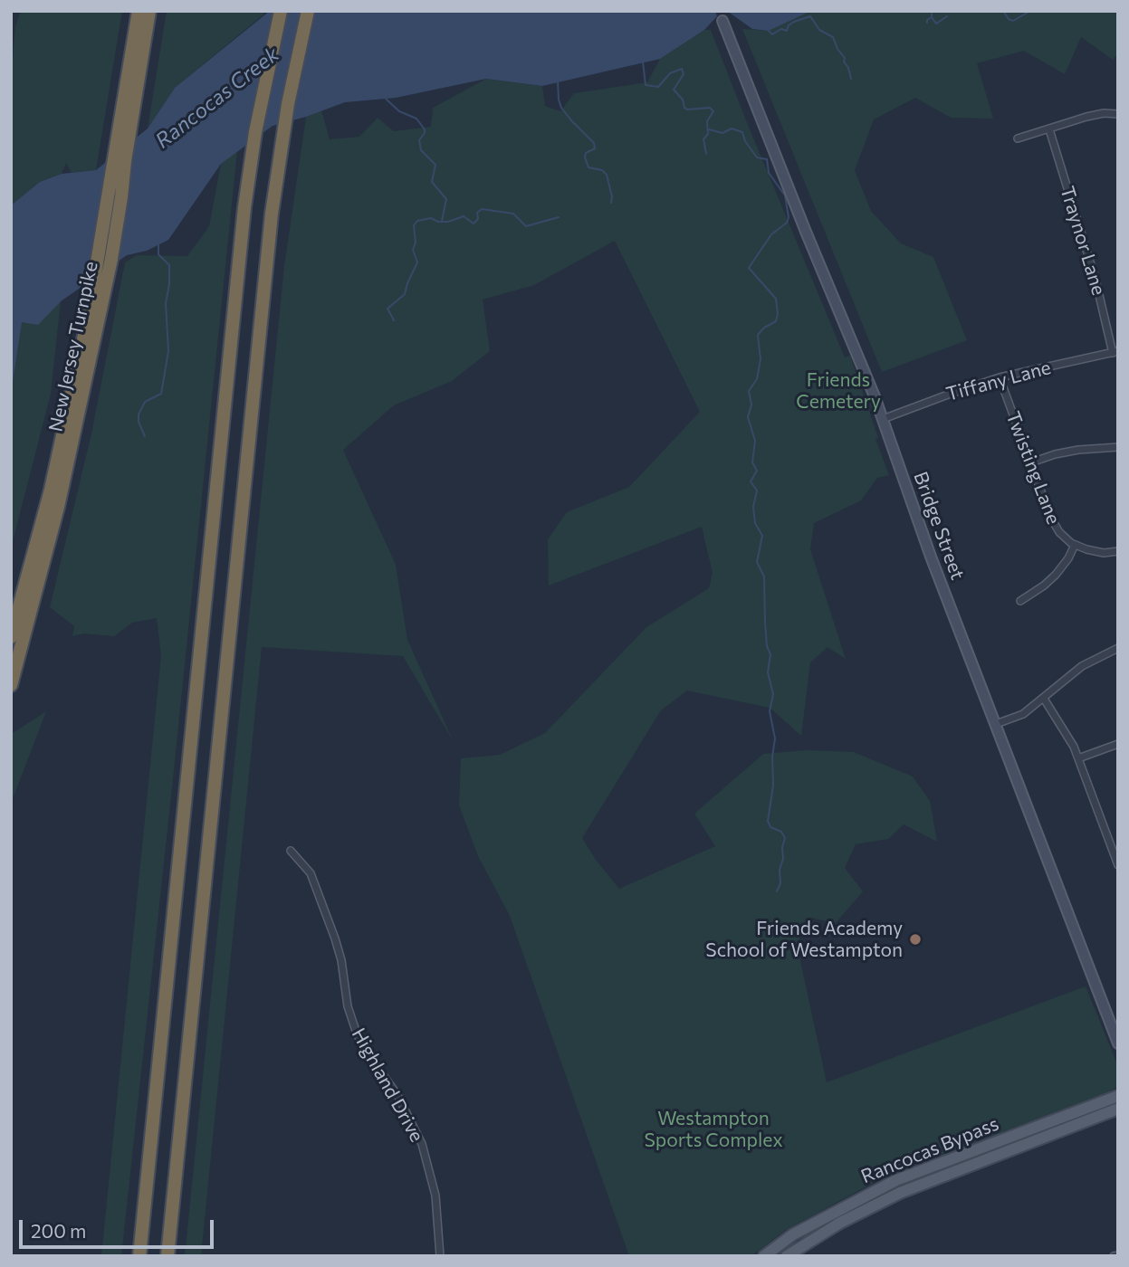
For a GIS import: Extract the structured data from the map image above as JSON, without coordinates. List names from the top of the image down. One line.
{"streets":{"highway":["New Jersey Turnpike"],"main road":["Bridge Street","Rancocas Bypass"],"street":["Traynor Lane","Tiffany Lane","Twisting Lane","Highland Drive"]},"crossings":[["Traynor Lane","Tiffany Lane"],["Tiffany Lane","Twisting Lane"],["Tiffany Lane","Bridge Street"]],"water":["Rancocas Creek"],"parks":["Friends Cemetery","Westampton Sports Complex"],"places":["Friends Academy School of Westampton"],"scale_bar":"200 m"}
